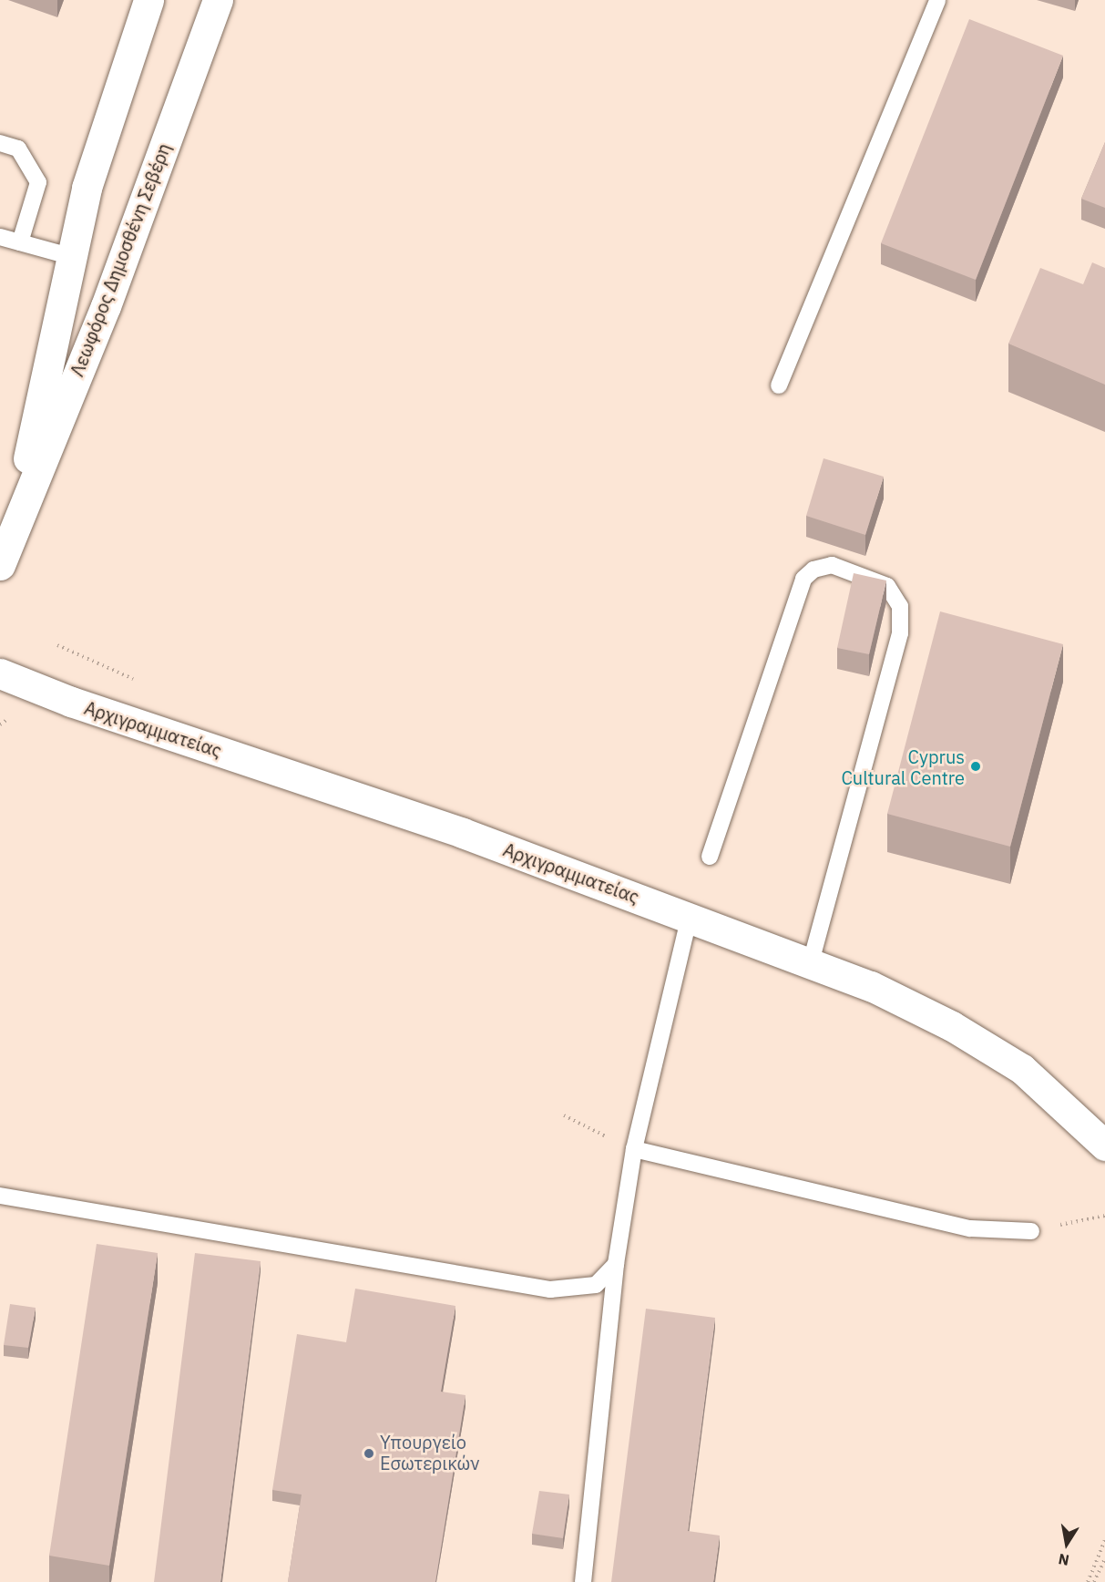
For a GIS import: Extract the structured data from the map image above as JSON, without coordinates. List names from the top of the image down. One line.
{"streets":{"street":["Λεωφόρος Δημοσθένη Σεβέρη","Αρχιγραμματείας"]},"places":["Cyprus Cultural Centre","Υπουργείο Εσωτερικών"],"north":"bottom"}
